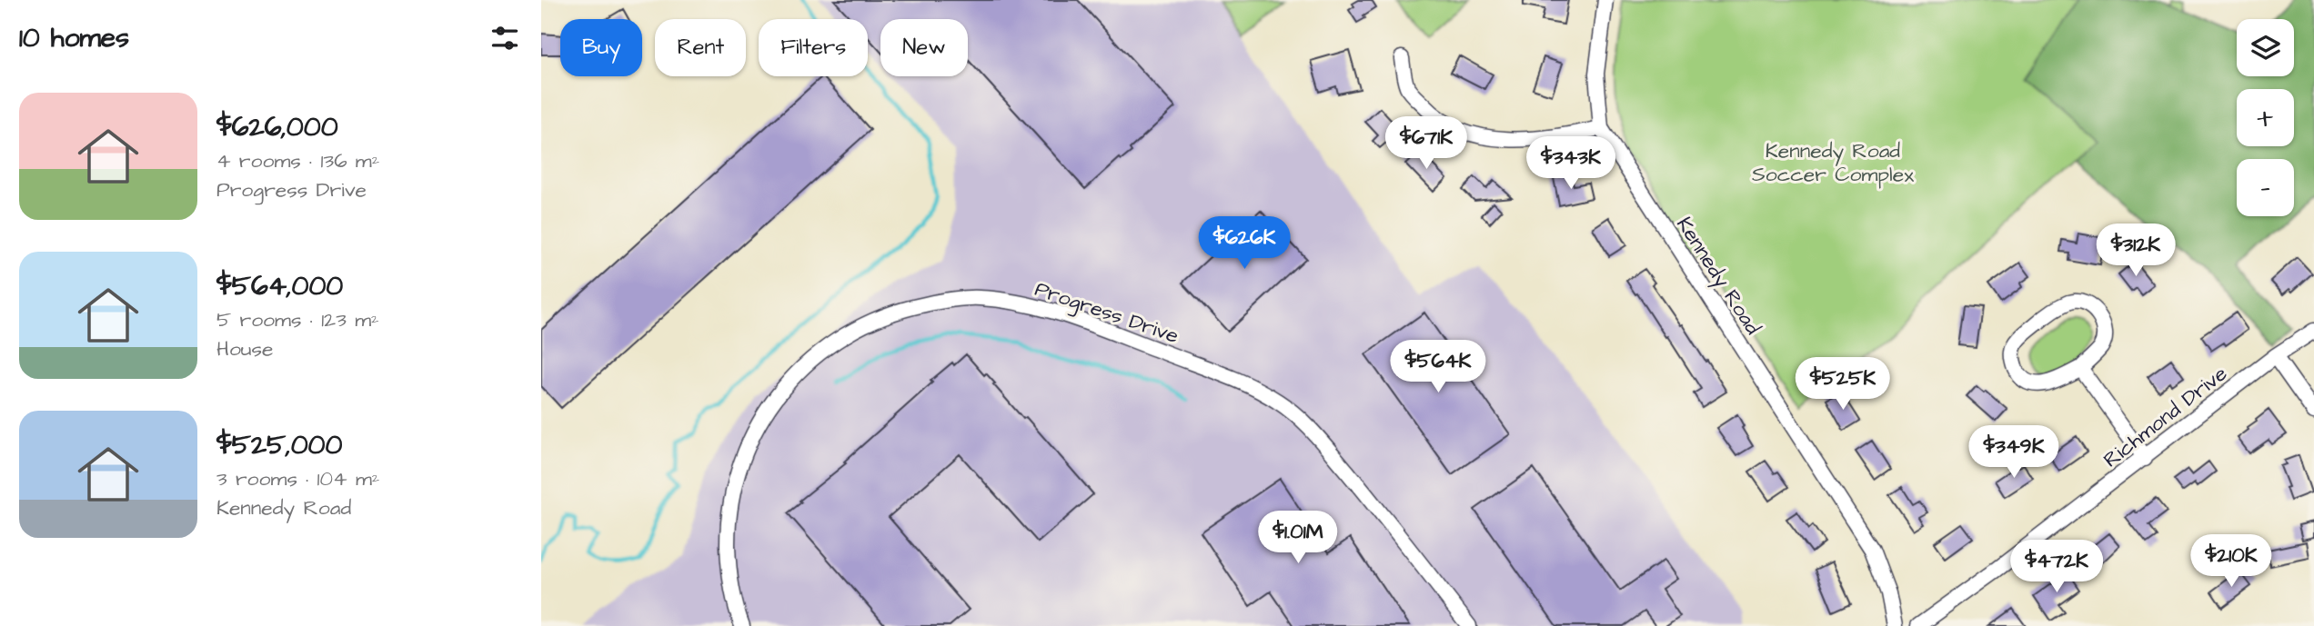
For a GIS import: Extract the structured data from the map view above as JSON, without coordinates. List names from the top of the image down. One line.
{"streets":{"street":["Kennedy Road","Progress Drive","Richmond Drive"]},"parks":["Kennedy Road Soccer Complex"],"page":{"heading":"10 homes","map_buttons":["+","−"],"chip":["Buy","Rent","Filters","New"],"list":[{"name":"$626,000","note":"4 rooms · 136 m² · Progress Drive"},{"name":"$564,000","note":"5 rooms · 123 m² · House"},{"name":"$525,000","note":"3 rooms · 104 m² · Kennedy Road"}],"price":["$671K","$343K","$626K","$312K","$564K","$525K","$349K","$1.01M","$210K","$472K"]}}
